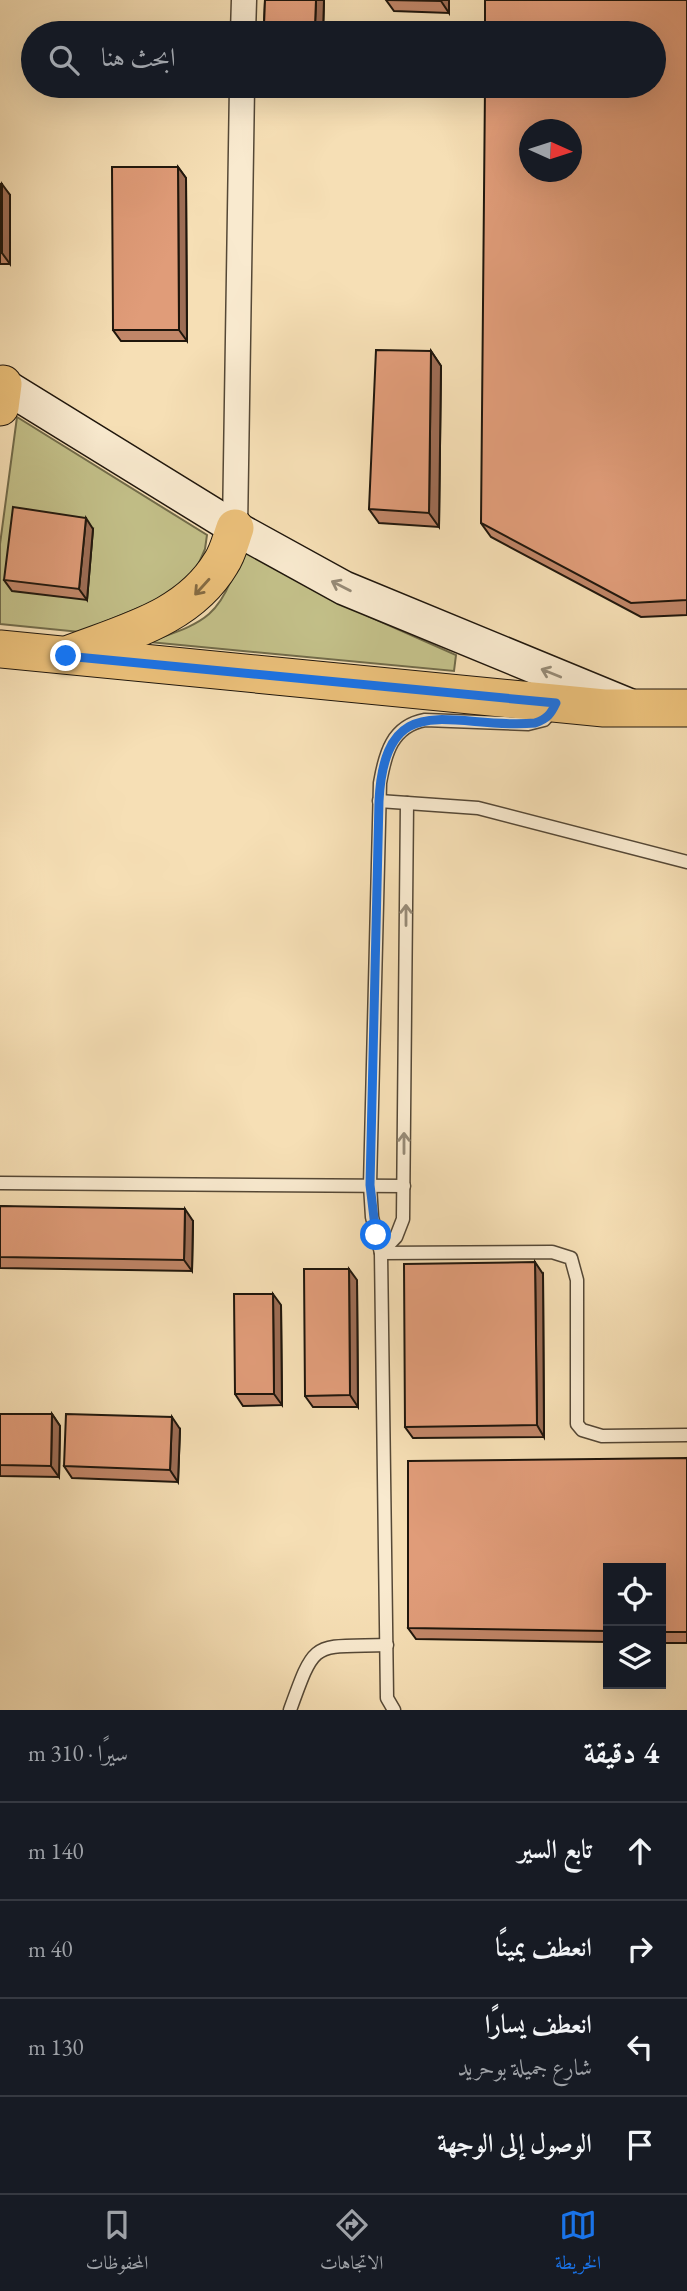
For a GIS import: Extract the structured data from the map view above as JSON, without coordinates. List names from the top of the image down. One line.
{"north":"right","page":{"search":"ابحث هنا","heading":["4 دقيقة","سيرًا · 310 m"],"list":[["تابع السير","140 m"],["انعطف يمينًا","40 m"],["انعطف يسارًا","شارع جميلة بوحريد","130 m"],"الوصول إلى الوجهة"],"nav":["الخريطة","الاتجاهات","المحفوظات"]}}
